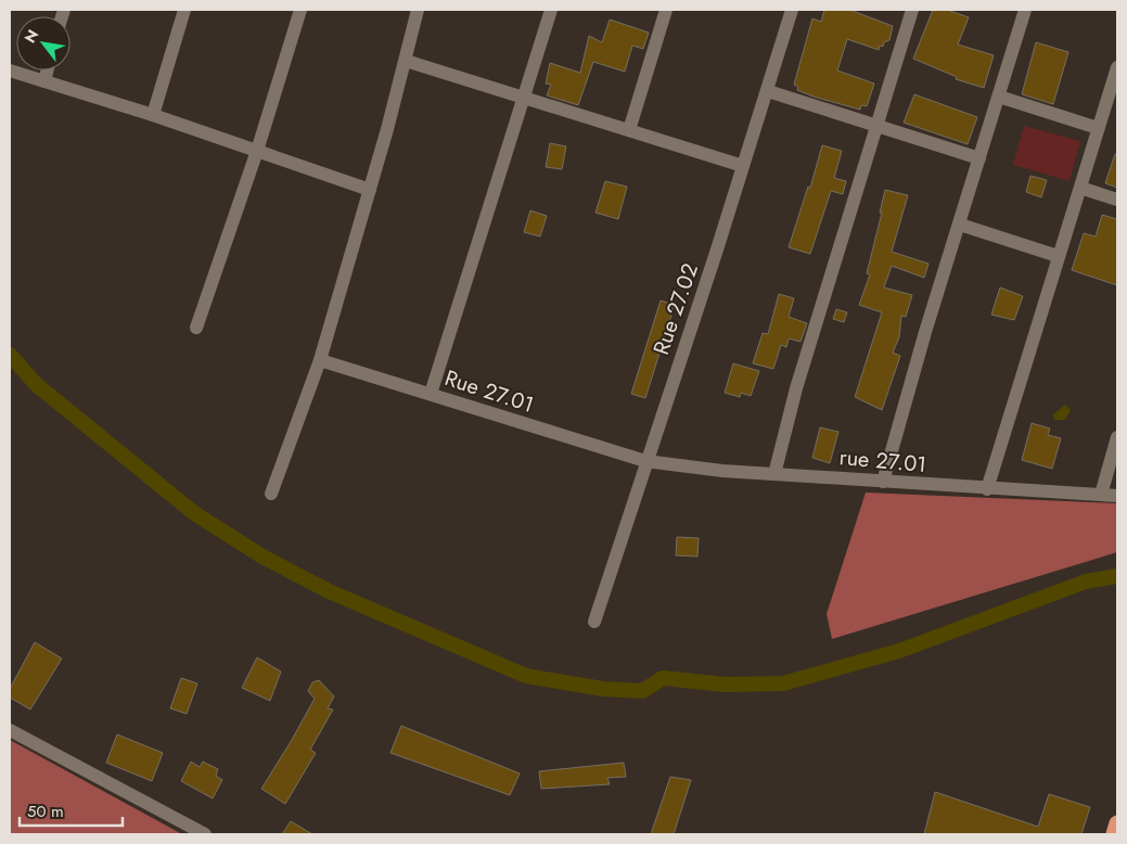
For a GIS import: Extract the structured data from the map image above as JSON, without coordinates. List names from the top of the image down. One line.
{"streets":{"street":["Rue 27.02","Rue 27.01","rue 27.01"]},"crossings":[["Rue 27.02","Rue 27.01"],["Rue 27.02","rue 27.01"],["Rue 27.01","rue 27.01"]],"scale_bar":"50 m","north":"top left"}
